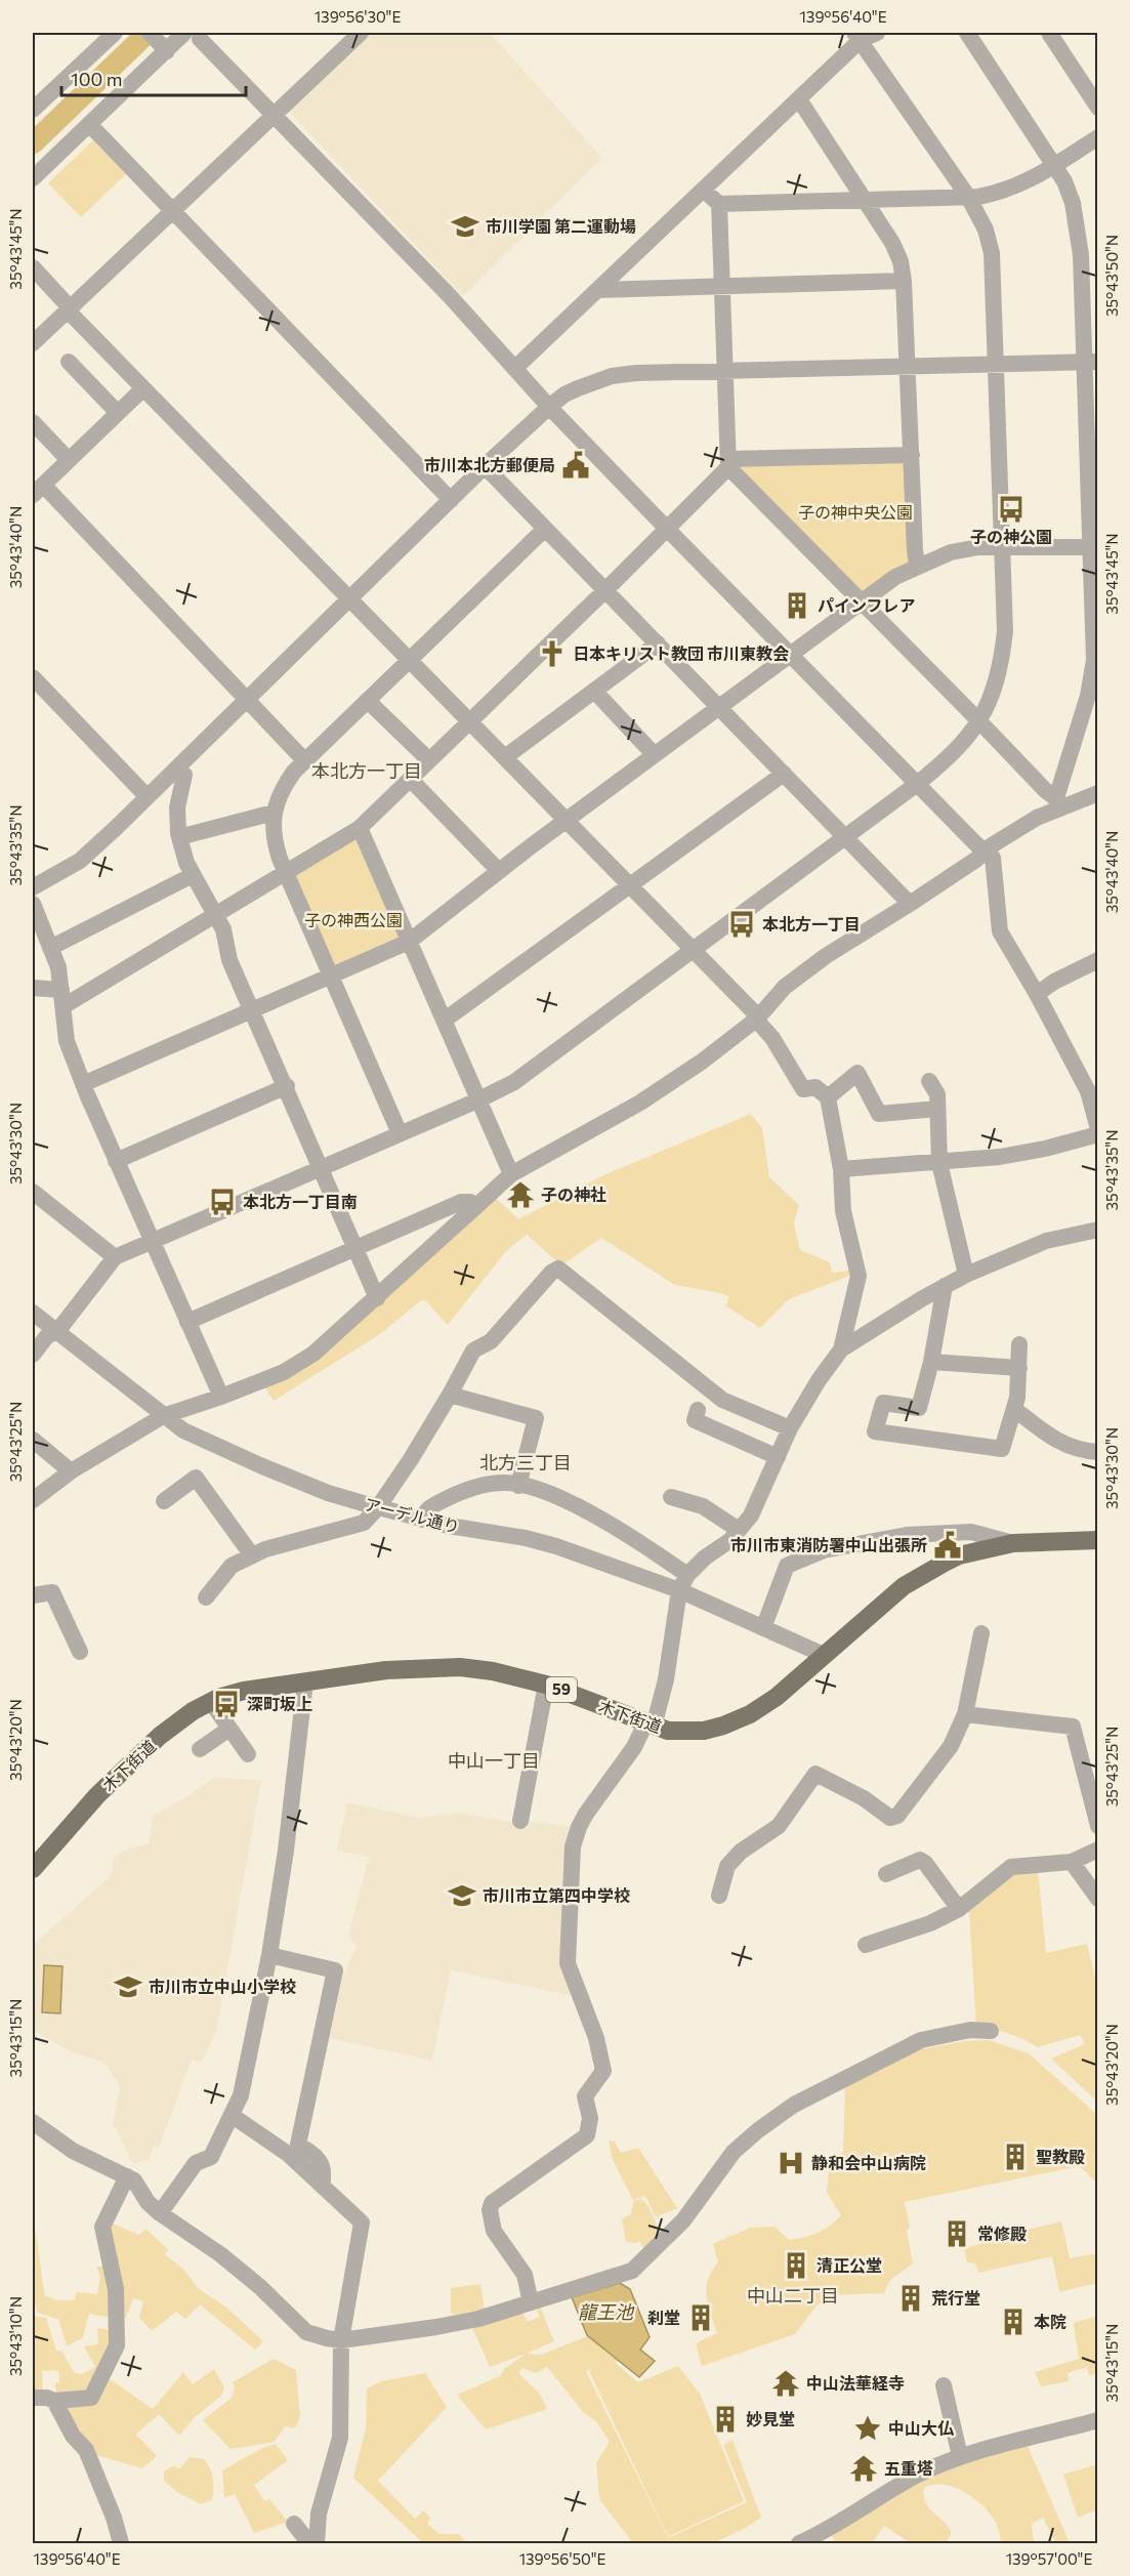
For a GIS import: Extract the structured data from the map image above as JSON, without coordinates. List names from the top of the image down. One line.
{"streets":{"main road":["59","木下街道"],"street":["アーデル通り"]},"crossings":[["アーデル通り","木下街道"]],"districts":["本北方一丁目","北方三丁目","中山一丁目","中山二丁目"],"water":["龍王池"],"parks":["子の神中央公園","子の神西公園"],"places":{"school or university":["市川学園 第二運動場","市川市立第四中学校","市川市立中山小学校"],"public building":["市川本北方郵便局","市川市東消防署中山出張所"],"bus stop":["子の神公園","本北方一丁目","本北方一丁目南","深町坂上"],"building":["パインフレア","聖教殿","常修殿","清正公堂","荒行堂","刹堂","本院","妙見堂"],"church":["日本キリスト教団 市川東教会"],"temple":["子の神社","中山法華経寺","五重塔"],"hospital":["静和会中山病院"],"place":["中山大仏"]},"scale_bar":"100 m","coordinates":["139°56'30\"E","139°56'40\"E","35°43'45\"N","35°43'50\"N","35°43'40\"N","35°43'35\"N","35°43'30\"N","35°43'25\"N","35°43'20\"N","35°43'15\"N","35°43'10\"N","139°56'50\"E","139°57'00\"E"]}
